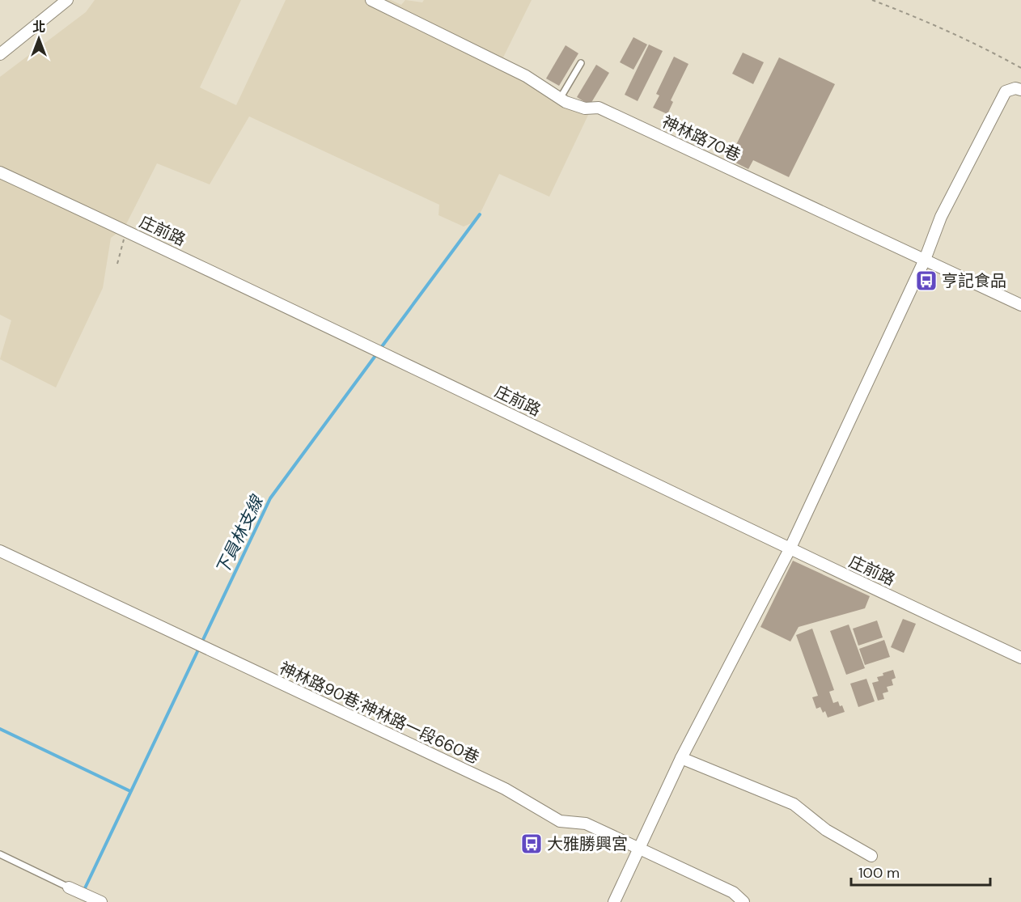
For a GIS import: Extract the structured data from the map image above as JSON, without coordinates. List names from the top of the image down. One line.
{"streets":{"street":["神林路70巷","庄前路","神林路90巷;神林路一段660巷"]},"water":["下員林支線"],"places":{"bus stop":["亨記食品","大雅勝興宮"]},"scale_bar":"100 m","north":"top"}
